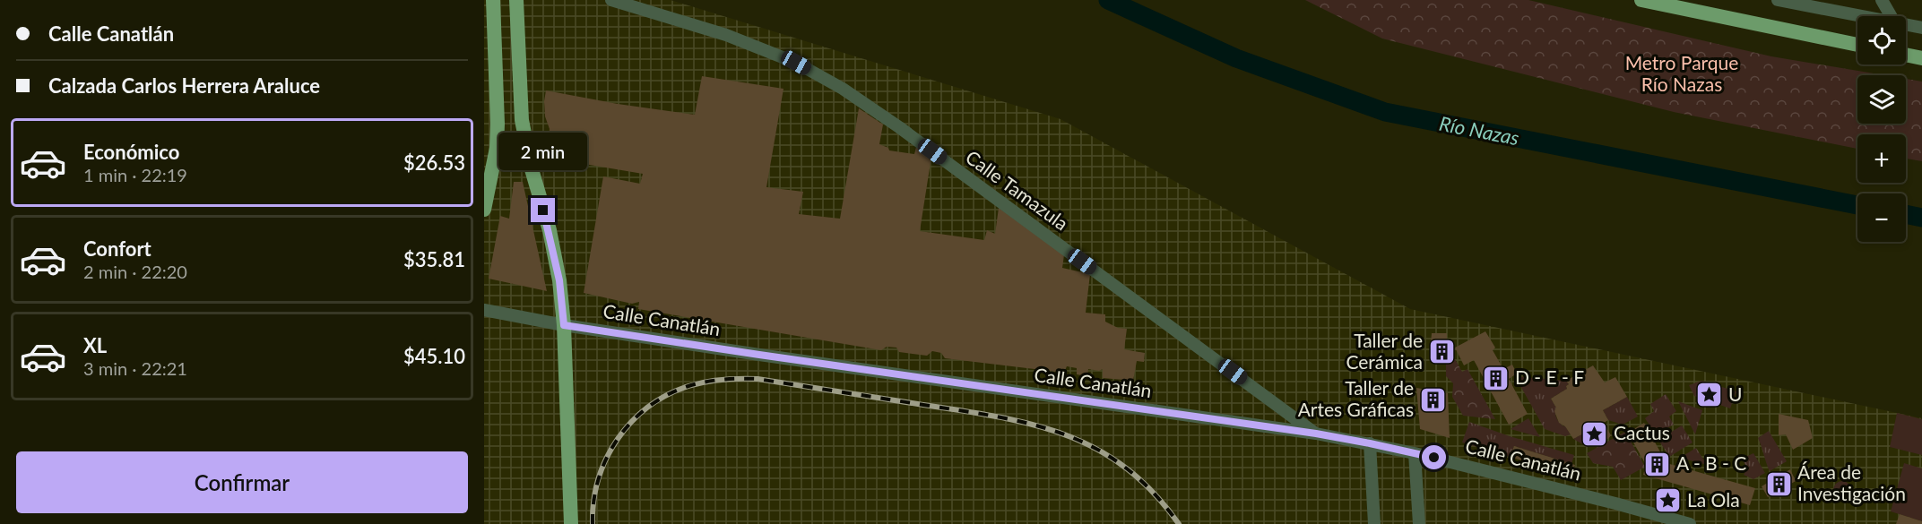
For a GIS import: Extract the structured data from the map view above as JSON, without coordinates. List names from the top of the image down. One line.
{"streets":{"street":["Calle Tamazula","Calle Canatlán"]},"crossings":[["Calle Tamazula","Calle Canatlán"]],"water":["Río Nazas"],"parks":["Metro Parque Río Nazas"],"places":{"building":["Taller de Cerámica","D - E - F","Taller de Artes Gráficas","A - B - C","Área de Investigación"],"place":["U","Cactus","La Ola"]},"page":{"banner":["Calle Canatlán","Calzada Carlos Herrera Araluce"],"map_buttons":["+","−"],"list":[{"name":"Económico","note":"1 min · 22:19","value":"$26.53"},{"name":"Confort","note":"2 min · 22:20","value":"$35.81"},{"name":"XL","note":"3 min · 22:21","value":"$45.10"}],"bubble":"2 min","buttons":"Confirmar"}}
